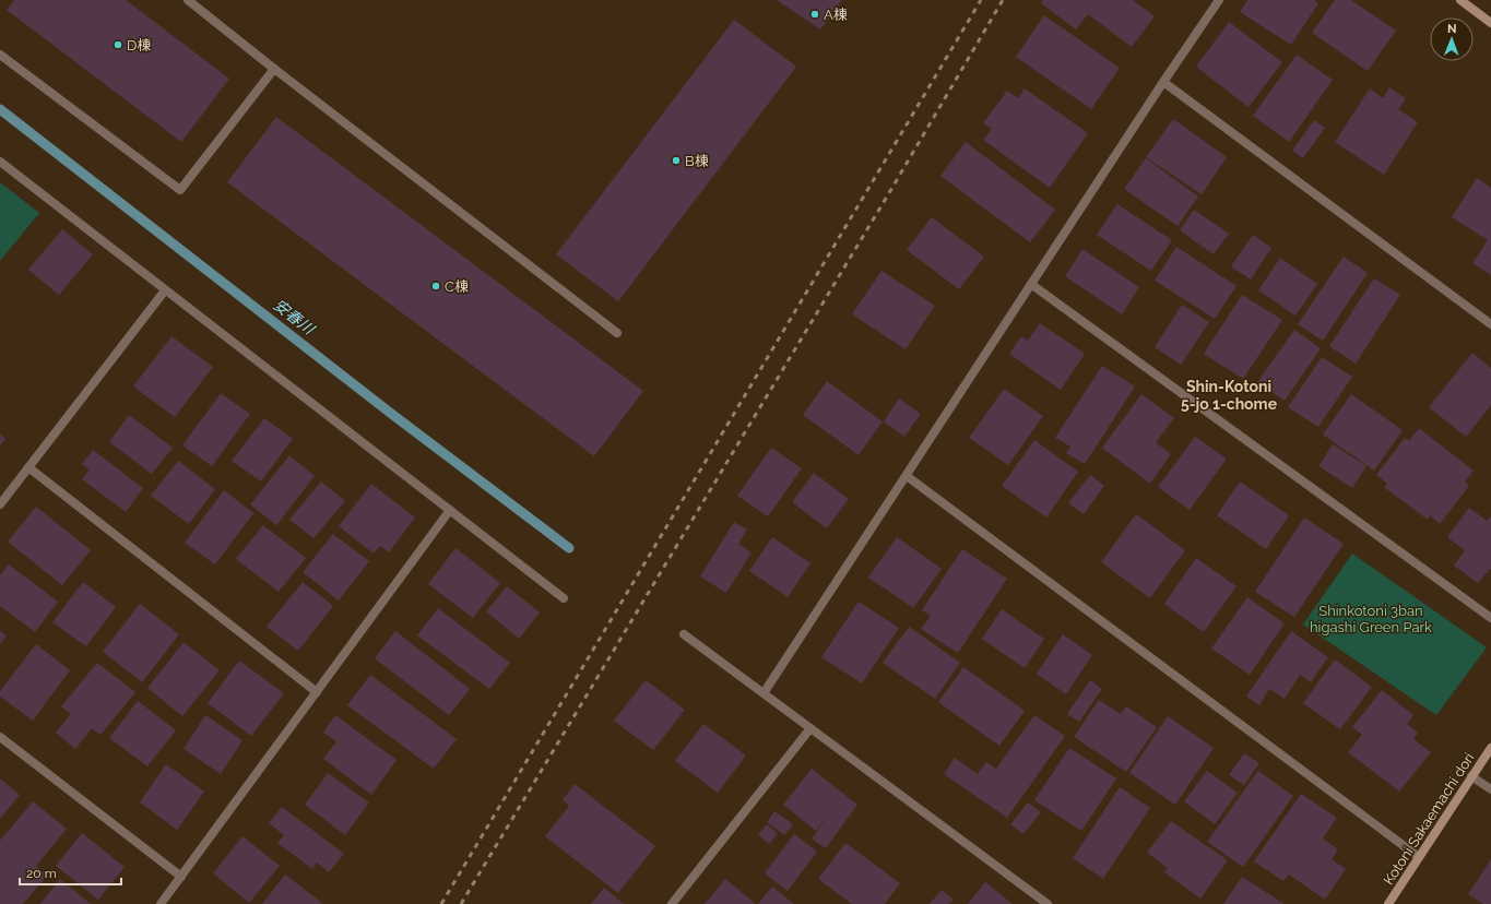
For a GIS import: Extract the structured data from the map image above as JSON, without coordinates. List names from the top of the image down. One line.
{"streets":{"main road":["Kotoni Sakaemachi dori"]},"districts":["Shin-Kotoni 5-jo 1-chome"],"water":["安春川"],"parks":["Shinkotoni 3ban higashi Green Park"],"places":["A棟","D棟","B棟","C棟"],"scale_bar":"20 m","north":"top"}
